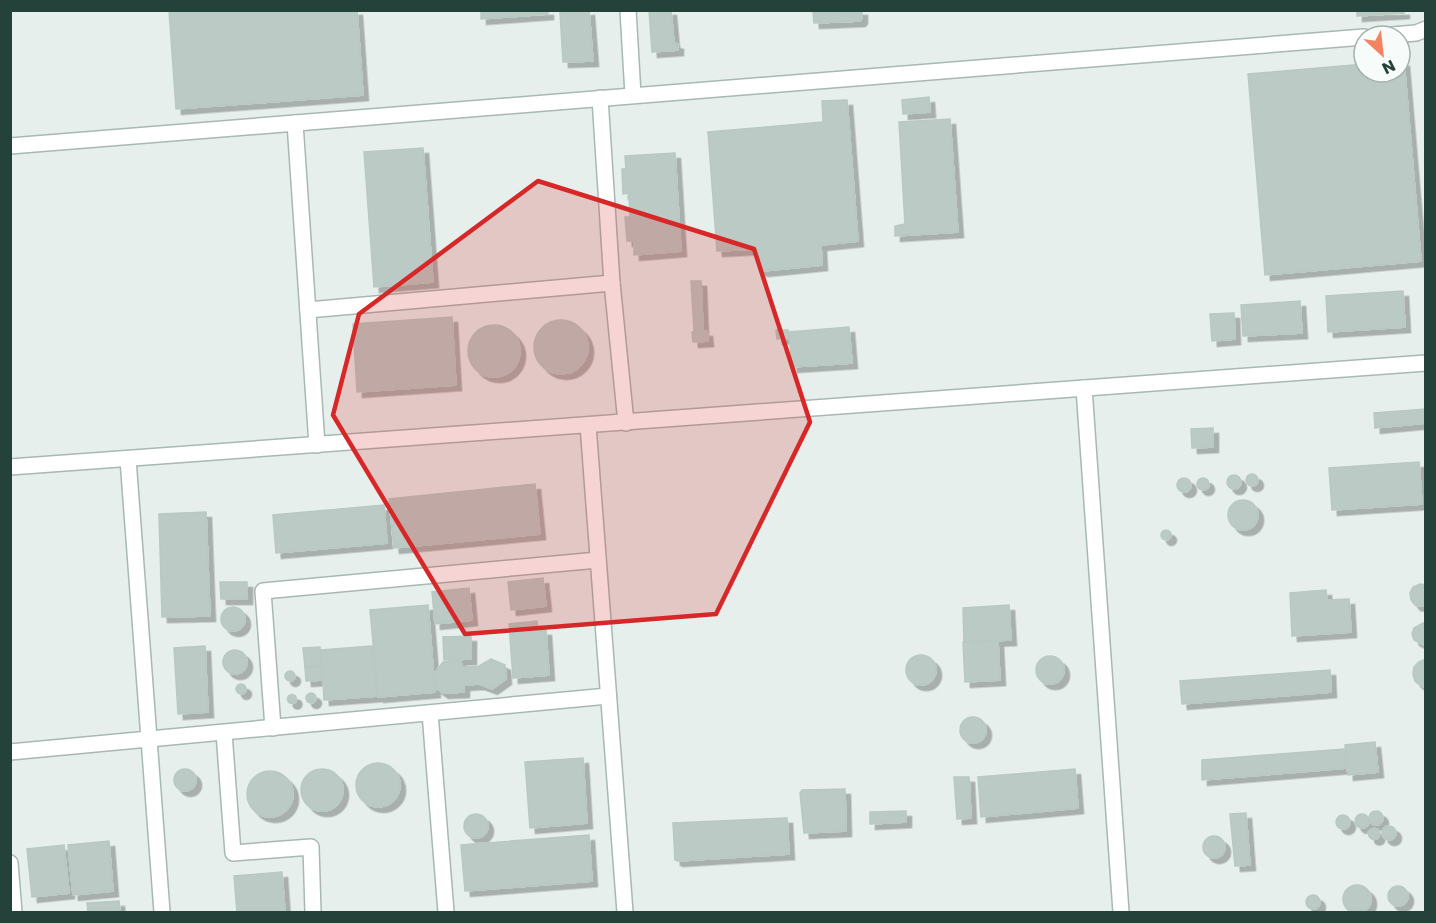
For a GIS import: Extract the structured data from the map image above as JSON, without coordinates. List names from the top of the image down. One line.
{"north":"bottom right"}
